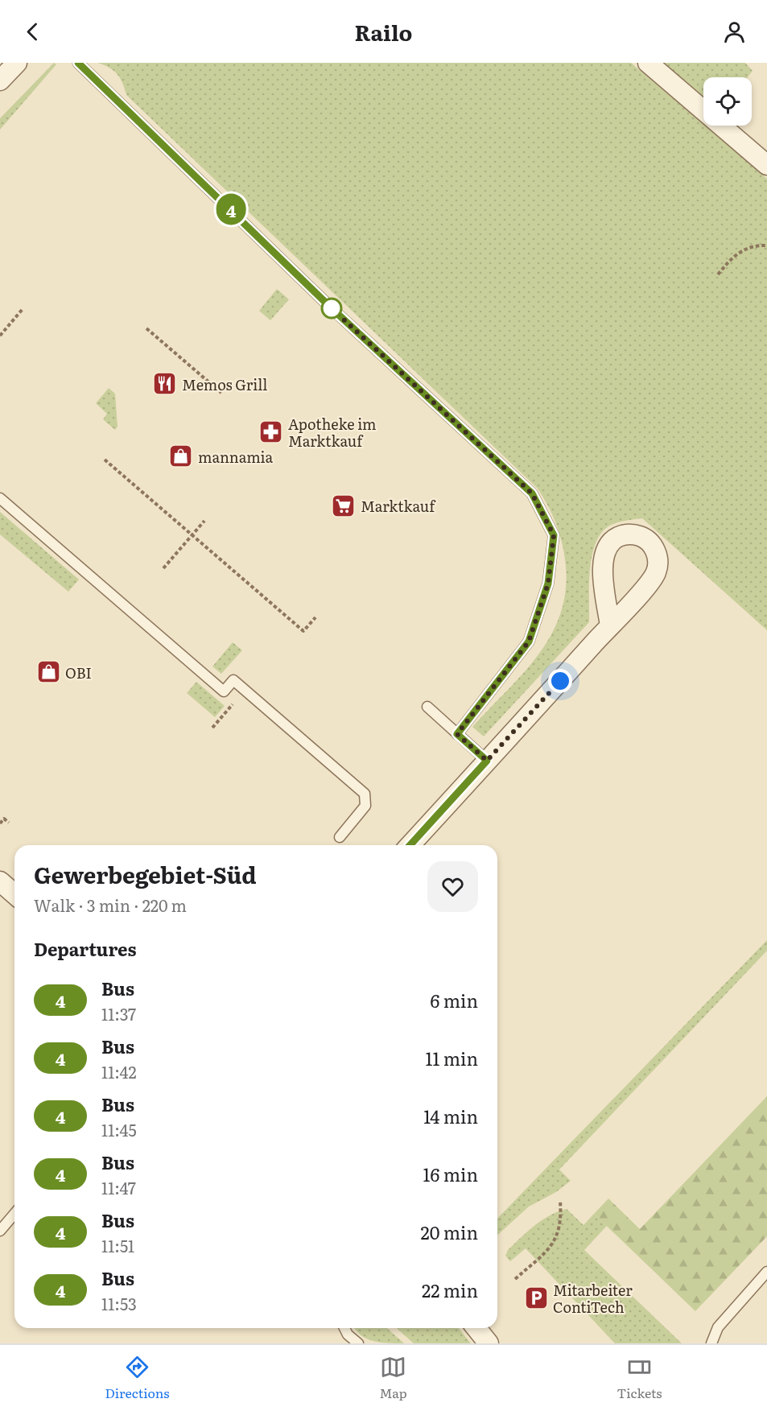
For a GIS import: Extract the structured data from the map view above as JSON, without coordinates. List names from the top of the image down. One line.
{"places":{"restaurant":["Memos Grill"],"pharmacy":["Apotheke im Marktkauf"],"shop":["mannamia","OBI"],"supermarket":["Marktkauf"],"parking":["Mitarbeiter ContiTech"]},"lines":["bus line 4"],"page":{"header":"Railo","on_map":"4","heading":[["Gewerbegebiet-Süd","Walk · 3 min · 220 m"],"Departures"],"list":[{"mark":"4","name":"Bus","note":"11:37","value":"6 min"},{"mark":"4","name":"Bus","note":"11:42","value":"11 min"},{"mark":"4","name":"Bus","note":"11:45","value":"14 min"},{"mark":"4","name":"Bus","note":"11:47","value":"16 min"},{"mark":"4","name":"Bus","note":"11:51","value":"20 min"},{"mark":"4","name":"Bus","note":"11:53","value":"22 min"}],"tabs":["Directions","Map","Tickets"]}}
